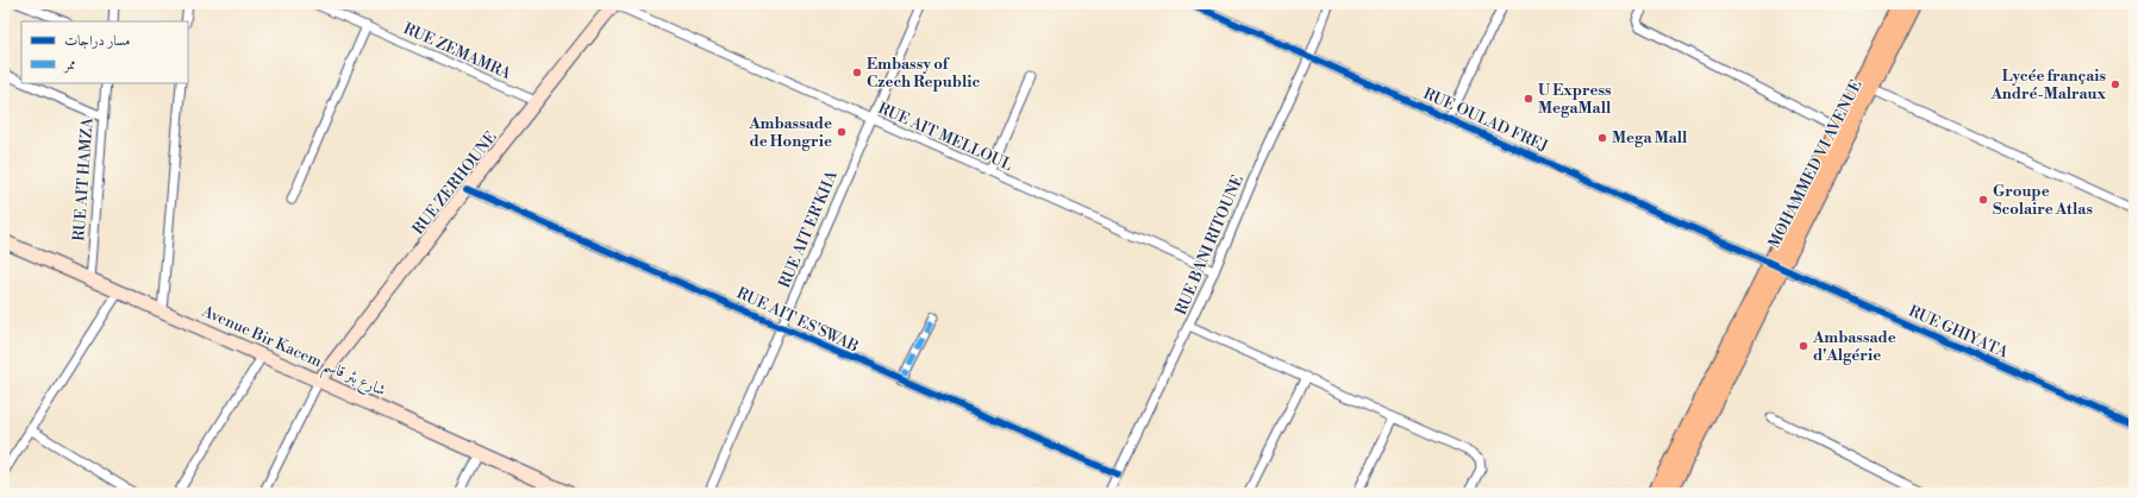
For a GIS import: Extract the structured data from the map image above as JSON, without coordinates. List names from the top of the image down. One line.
{"streets":{"main road":["MOHAMMED VI AVENUE"],"street":["RUE ZEMAMRA","RUE OULAD FREJ","RUE AIT MELLOUL","RUE AIT HAMZA","RUE ZERHOUNE","RUE AIT ER'KHA","RUE BANI RITOUNE","RUE AIT ES'SWAB","RUE GHIYATA","Avenue Bir Kacem شارع بئر قاسم"]},"crossings":[["RUE ZEMAMRA","RUE ZERHOUNE"],["RUE OULAD FREJ","MOHAMMED VI AVENUE"],["RUE OULAD FREJ","RUE BANI RITOUNE"],["RUE OULAD FREJ","RUE GHIYATA"],["RUE AIT MELLOUL","RUE ZERHOUNE"],["RUE AIT MELLOUL","RUE AIT ER'KHA"],["RUE AIT MELLOUL","RUE BANI RITOUNE"],["MOHAMMED VI AVENUE","RUE GHIYATA"],["RUE AIT HAMZA","Avenue Bir Kacem شارع بئر قاسم"],["RUE ZERHOUNE","RUE AIT ES'SWAB"],["RUE ZERHOUNE","Avenue Bir Kacem شارع بئر قاسم"],["RUE AIT ER'KHA","RUE AIT ES'SWAB"],["RUE BANI RITOUNE","RUE AIT ES'SWAB"]],"places":["Embassy of Czech Republic","Lycée français André-Malraux","U Express MegaMall","Ambassade de Hongrie","Mega Mall","Groupe Scolaire Atlas","Ambassade d'Algérie"],"legend":["مسار دراجات","ممر"]}
